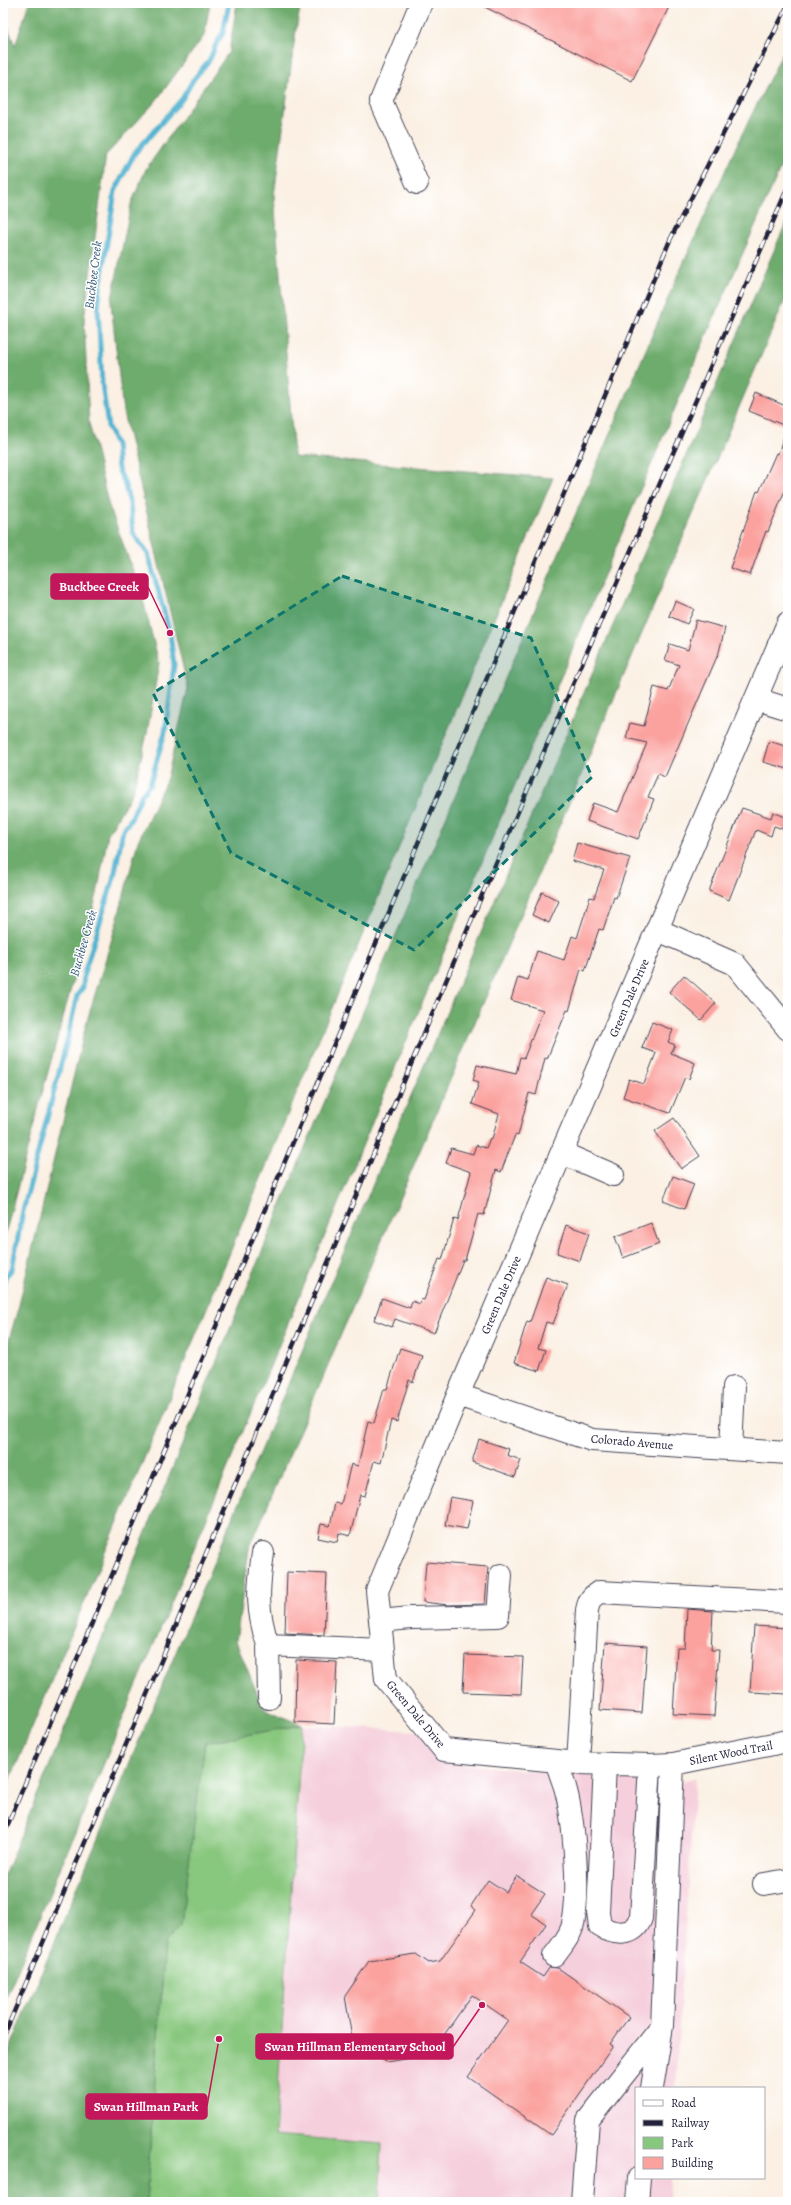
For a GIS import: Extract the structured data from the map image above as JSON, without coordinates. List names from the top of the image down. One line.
{"streets":{"street":["Green Dale Drive","Colorado Avenue","Silent Wood Trail"]},"crossings":[["Green Dale Drive","Colorado Avenue"],["Green Dale Drive","Silent Wood Trail"]],"water":["Buckbee Creek"],"places":["Buckbee Creek","Swan Hillman Elementary School","Swan Hillman Park"],"legend":["Road","Railway","Park","Building"]}
